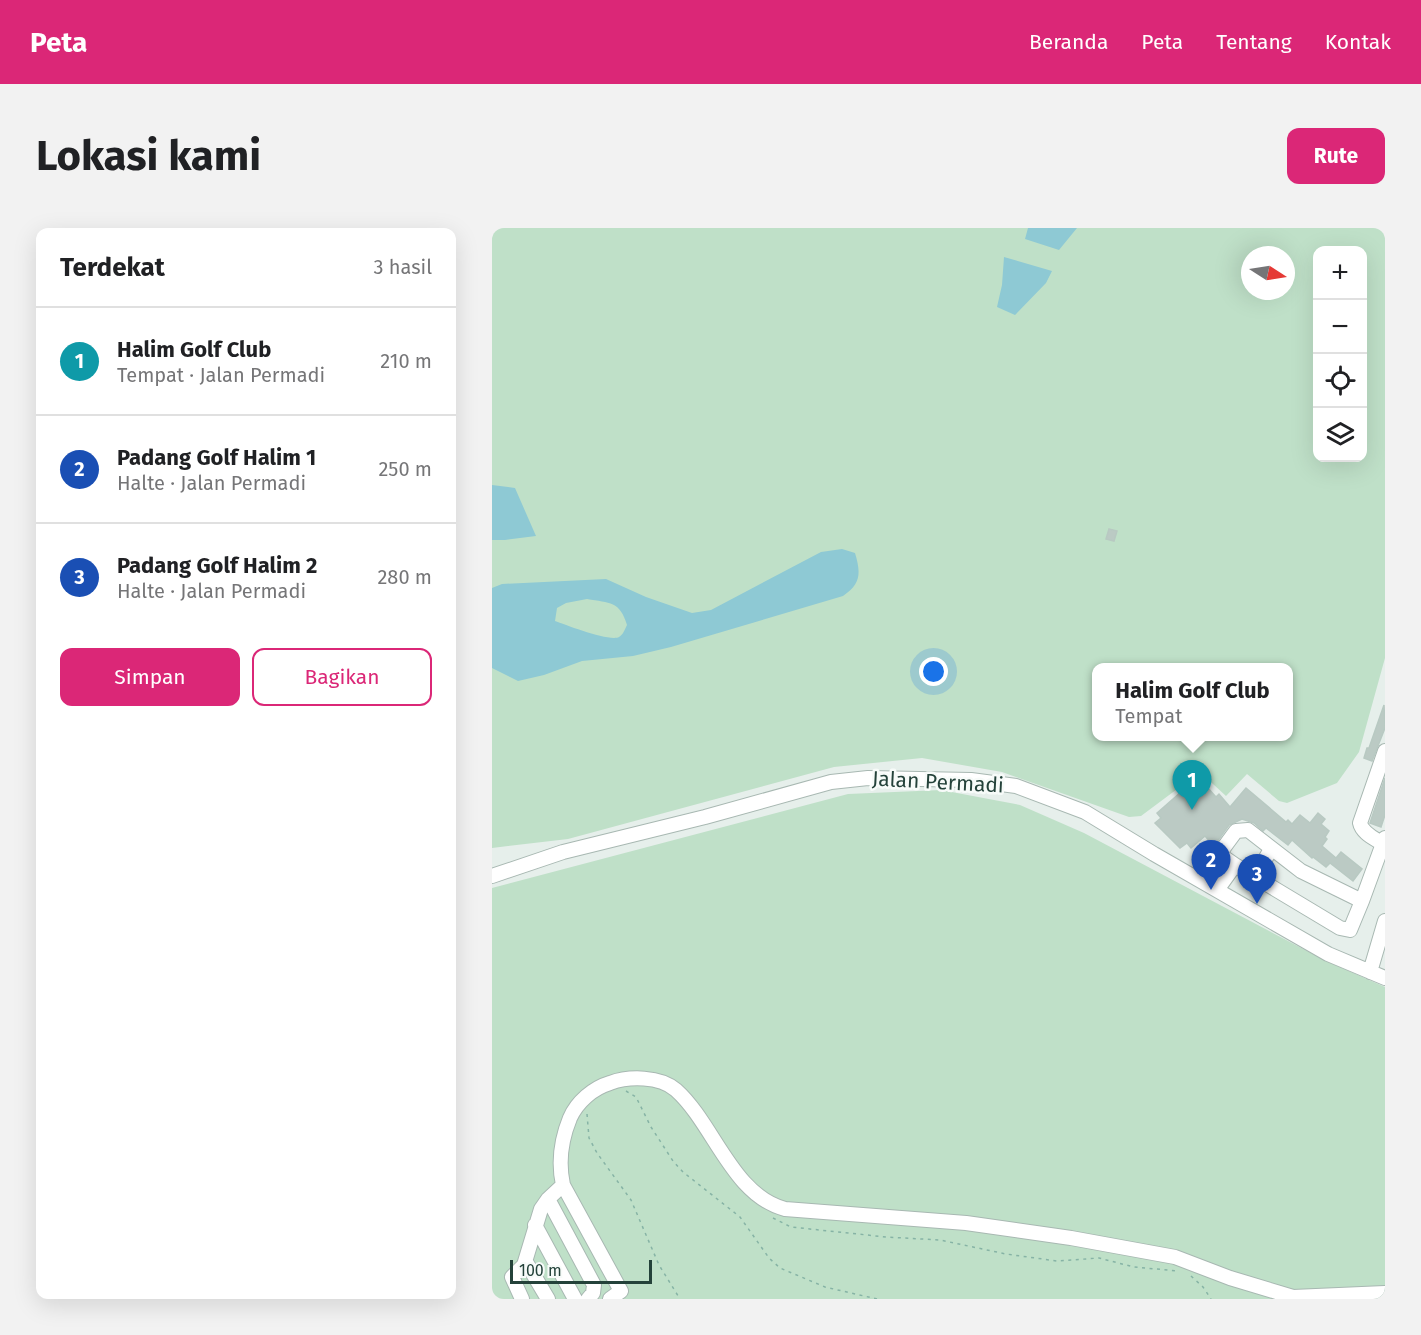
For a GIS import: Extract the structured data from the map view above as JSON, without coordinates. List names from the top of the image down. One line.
{"streets":{"street":["Jalan Permadi"]},"scale_bar":"100 m","north":"right","page":{"header":"Peta","nav":["Beranda","Peta","Tentang","Kontak"],"buttons":["Rute",["Simpan","Bagikan"]],"title":"Lokasi kami","heading":["Terdekat","3 hasil"],"map_buttons":["+","−"],"list":[{"mark":"1","name":"Halim Golf Club","note":"Tempat · Jalan Permadi","value":"210 m"},{"mark":"2","name":"Padang Golf Halim 1","note":"Halte · Jalan Permadi","value":"250 m"},{"mark":"3","name":"Padang Golf Halim 2","note":"Halte · Jalan Permadi","value":"280 m"}],"popup":["Halim Golf Club","Tempat"],"pins":["1","2","3"],"scale":"100 m"}}
